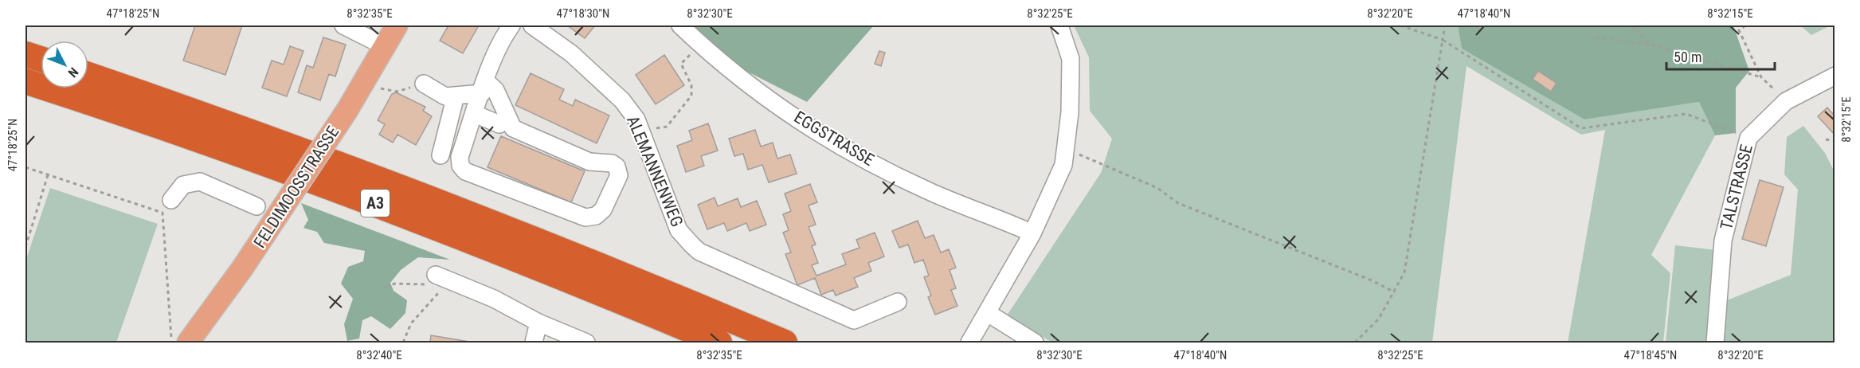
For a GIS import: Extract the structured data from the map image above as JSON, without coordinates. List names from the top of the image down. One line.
{"streets":{"highway":["A3"],"main road":["FELDIMOOSSTRASSE"],"street":["EGGSTRASSE","ALEMANNENWEG","TALSTRASSE"]},"scale_bar":"50 m","north":"bottom right","coordinates":["47°18'25\"N","8°32'35\"E","47°18'30\"N","8°32'30\"E","8°32'25\"E","8°32'20\"E","47°18'40\"N","8°32'15\"E","8°32'40\"E","47°18'45\"N"]}
